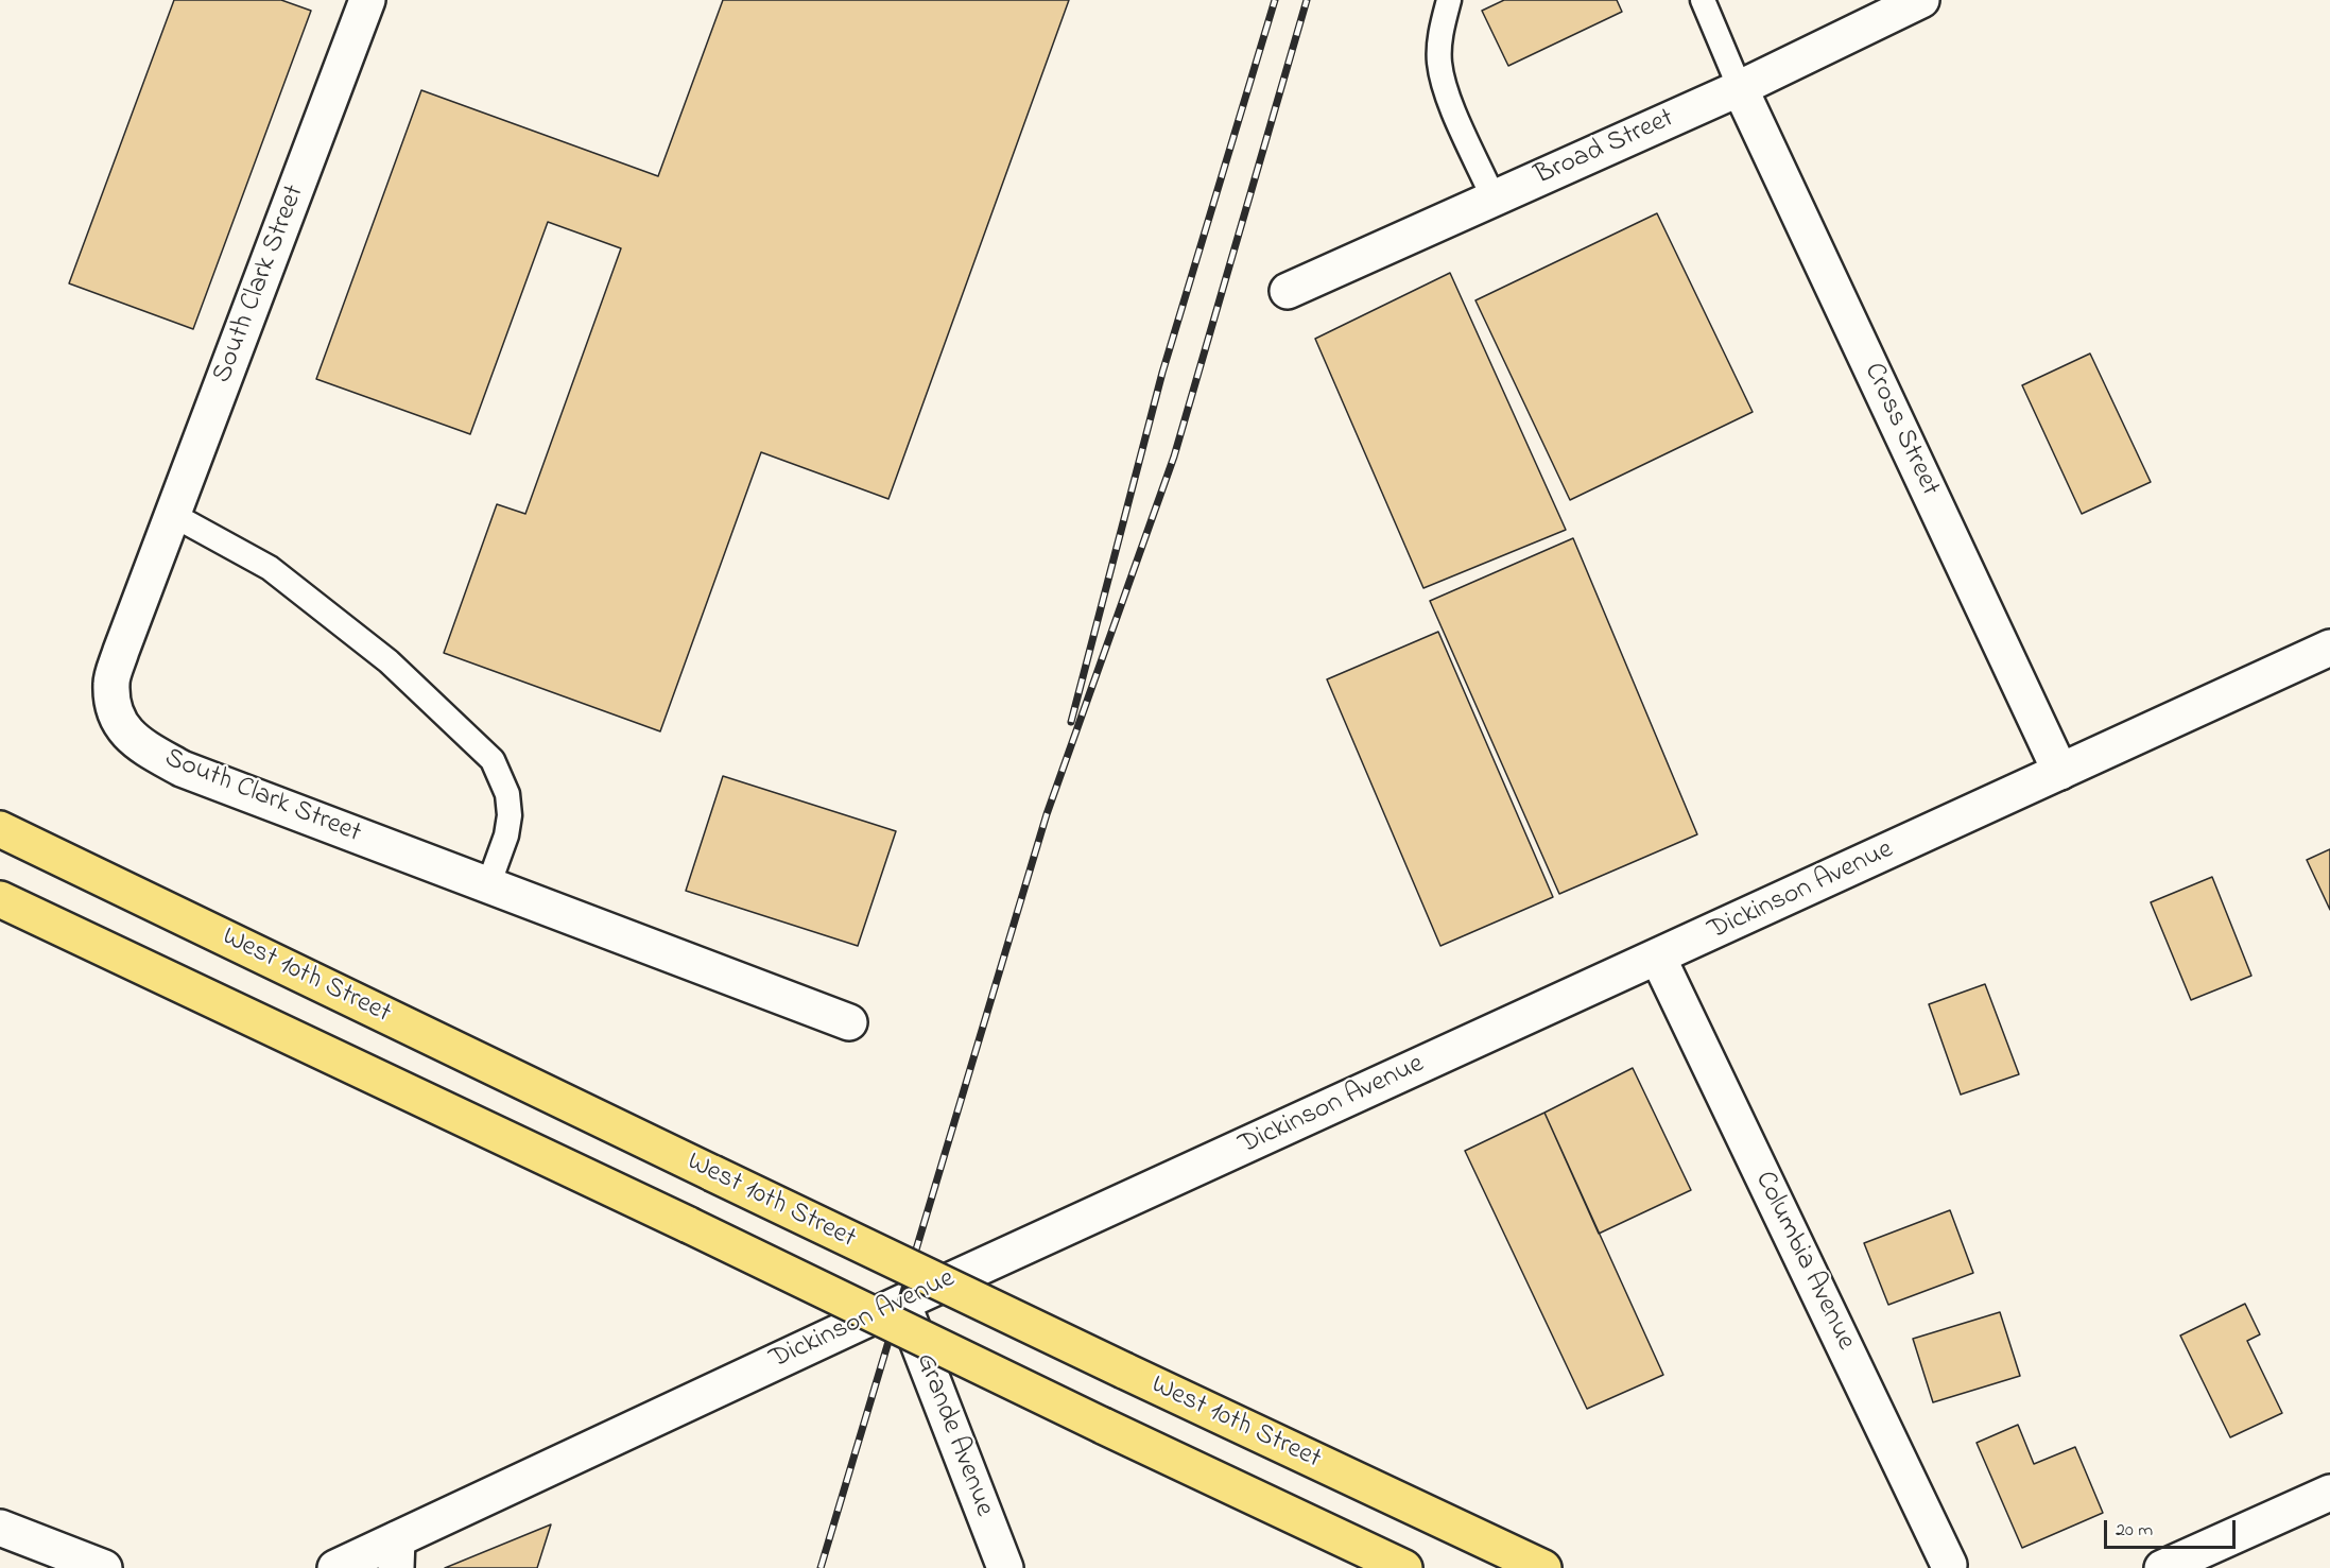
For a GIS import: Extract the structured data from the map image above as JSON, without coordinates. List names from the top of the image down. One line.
{"streets":{"main road":["West 10th Street"],"street":["Broad Street","South Clark Street","Cross Street","Dickinson Avenue","Columbia Avenue","Grande Avenue"]},"crossings":[["Broad Street","Cross Street"],["Cross Street","Dickinson Avenue"],["Dickinson Avenue","Columbia Avenue"],["Dickinson Avenue","Grande Avenue"]],"scale_bar":"20 m"}
